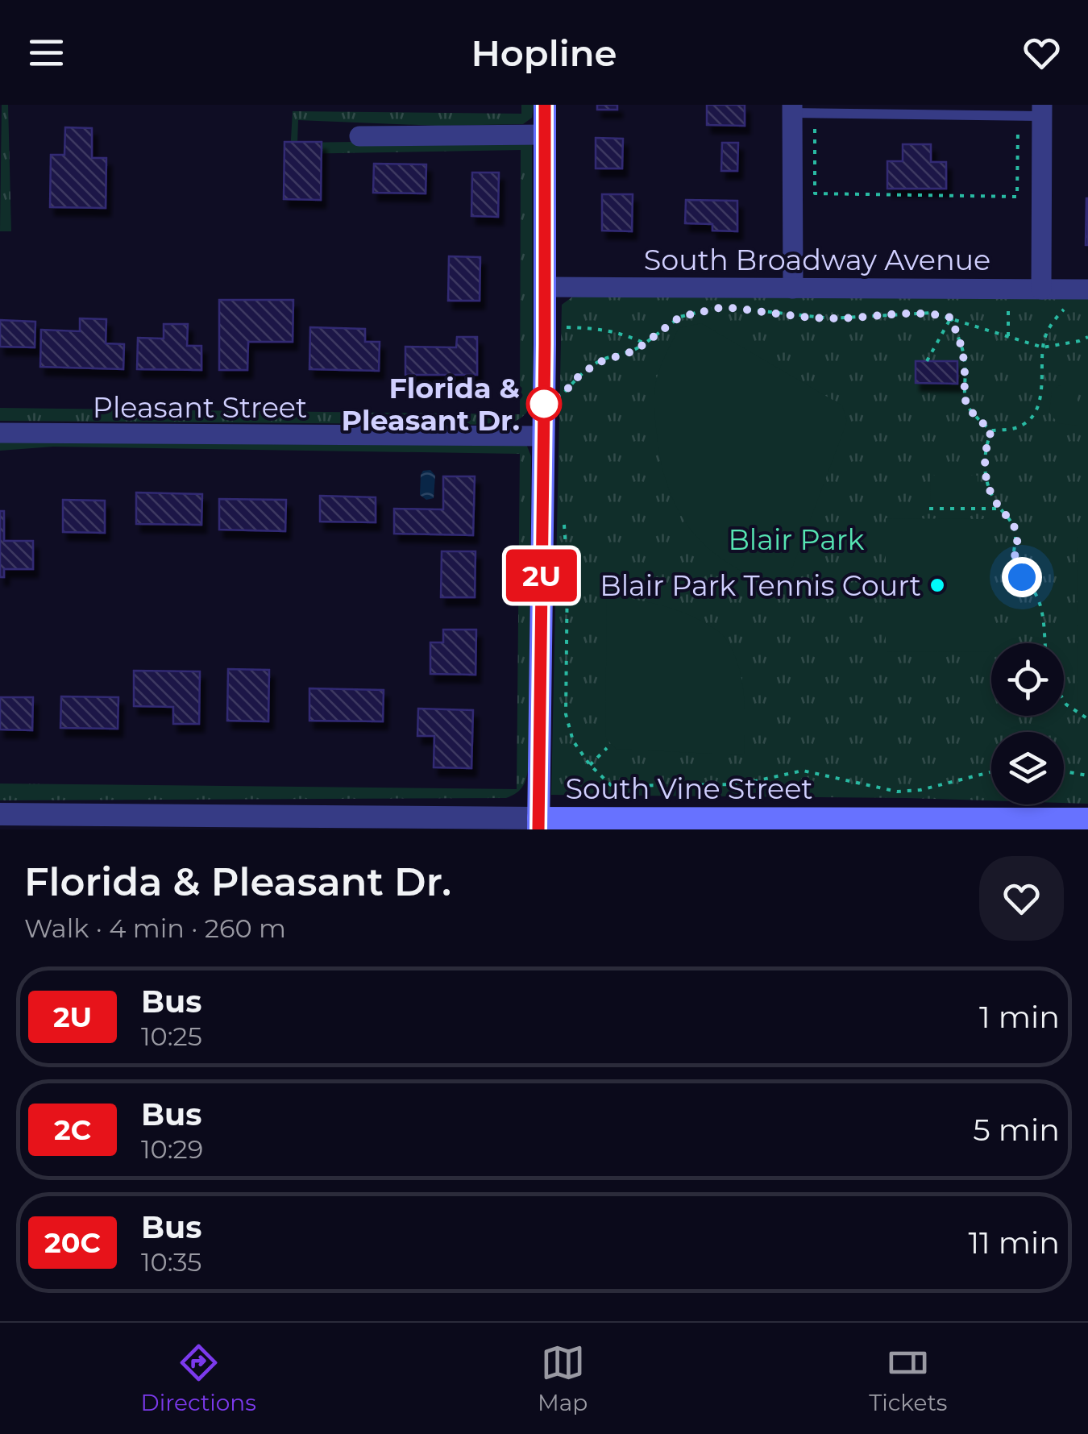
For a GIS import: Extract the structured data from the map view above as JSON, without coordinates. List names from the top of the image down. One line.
{"streets":{"main road":["South Vine Street"],"street":["South Broadway Avenue","Pleasant Street"]},"parks":["Blair Park"],"places":["Florida & Pleasant Dr.","Blair Park Tennis Court"],"lines":["bus line 2U"],"page":{"header":"Hopline","on_map":"2U","heading":["Florida & Pleasant Dr.","Walk · 4 min · 260 m"],"list":[{"mark":"2U","name":"Bus","note":"10:25","value":"1 min"},{"mark":"2C","name":"Bus","note":"10:29","value":"5 min"},{"mark":"20C","name":"Bus","note":"10:35","value":"11 min"}],"tabs":["Directions","Map","Tickets"]}}
